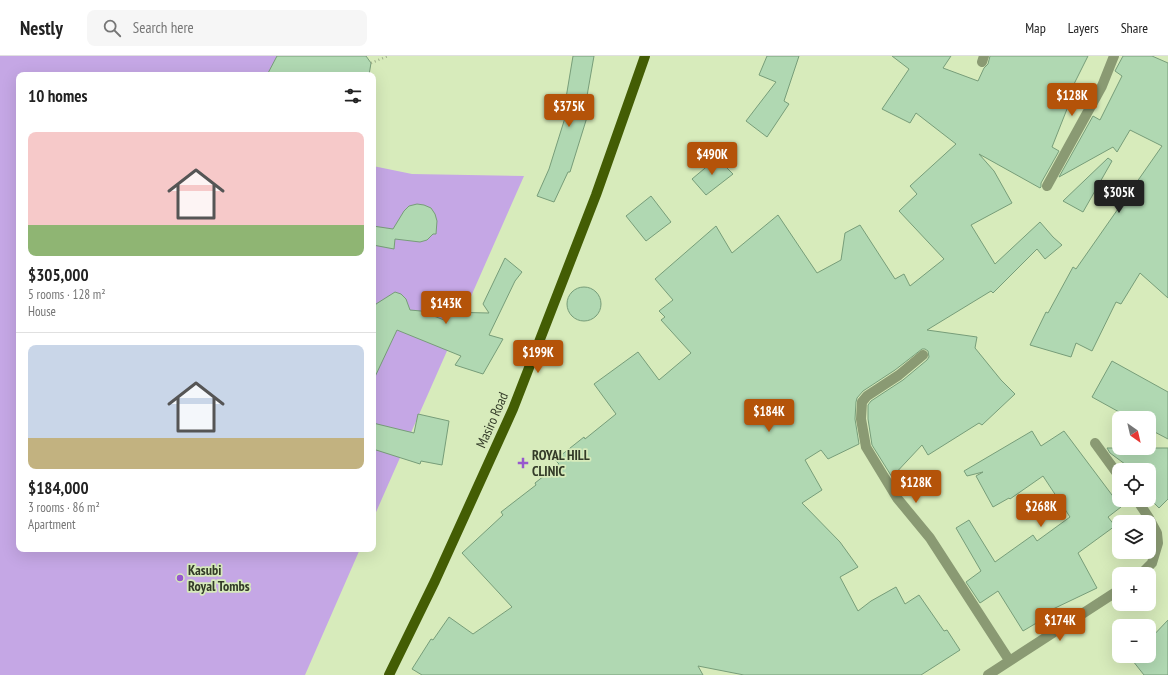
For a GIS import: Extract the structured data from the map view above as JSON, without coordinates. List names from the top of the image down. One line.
{"streets":{"main road":["Masiro Road"]},"places":{"health":["ROYAL HILL CLINIC"],"other":["Kasubi Royal Tombs"]},"north":"bottom right","page":{"header":"Nestly","search":"Search here","nav":["Map","Layers","Share"],"heading":"10 homes","price":["$128K","$375K","$490K","$305K","$143K","$199K","$184K","$128K","$268K","$174K"],"list":[{"name":"$305,000","note":"5 rooms · 128 m² · House"},{"name":"$184,000","note":"3 rooms · 86 m² · Apartment"}],"map_buttons":["+","−"]}}
